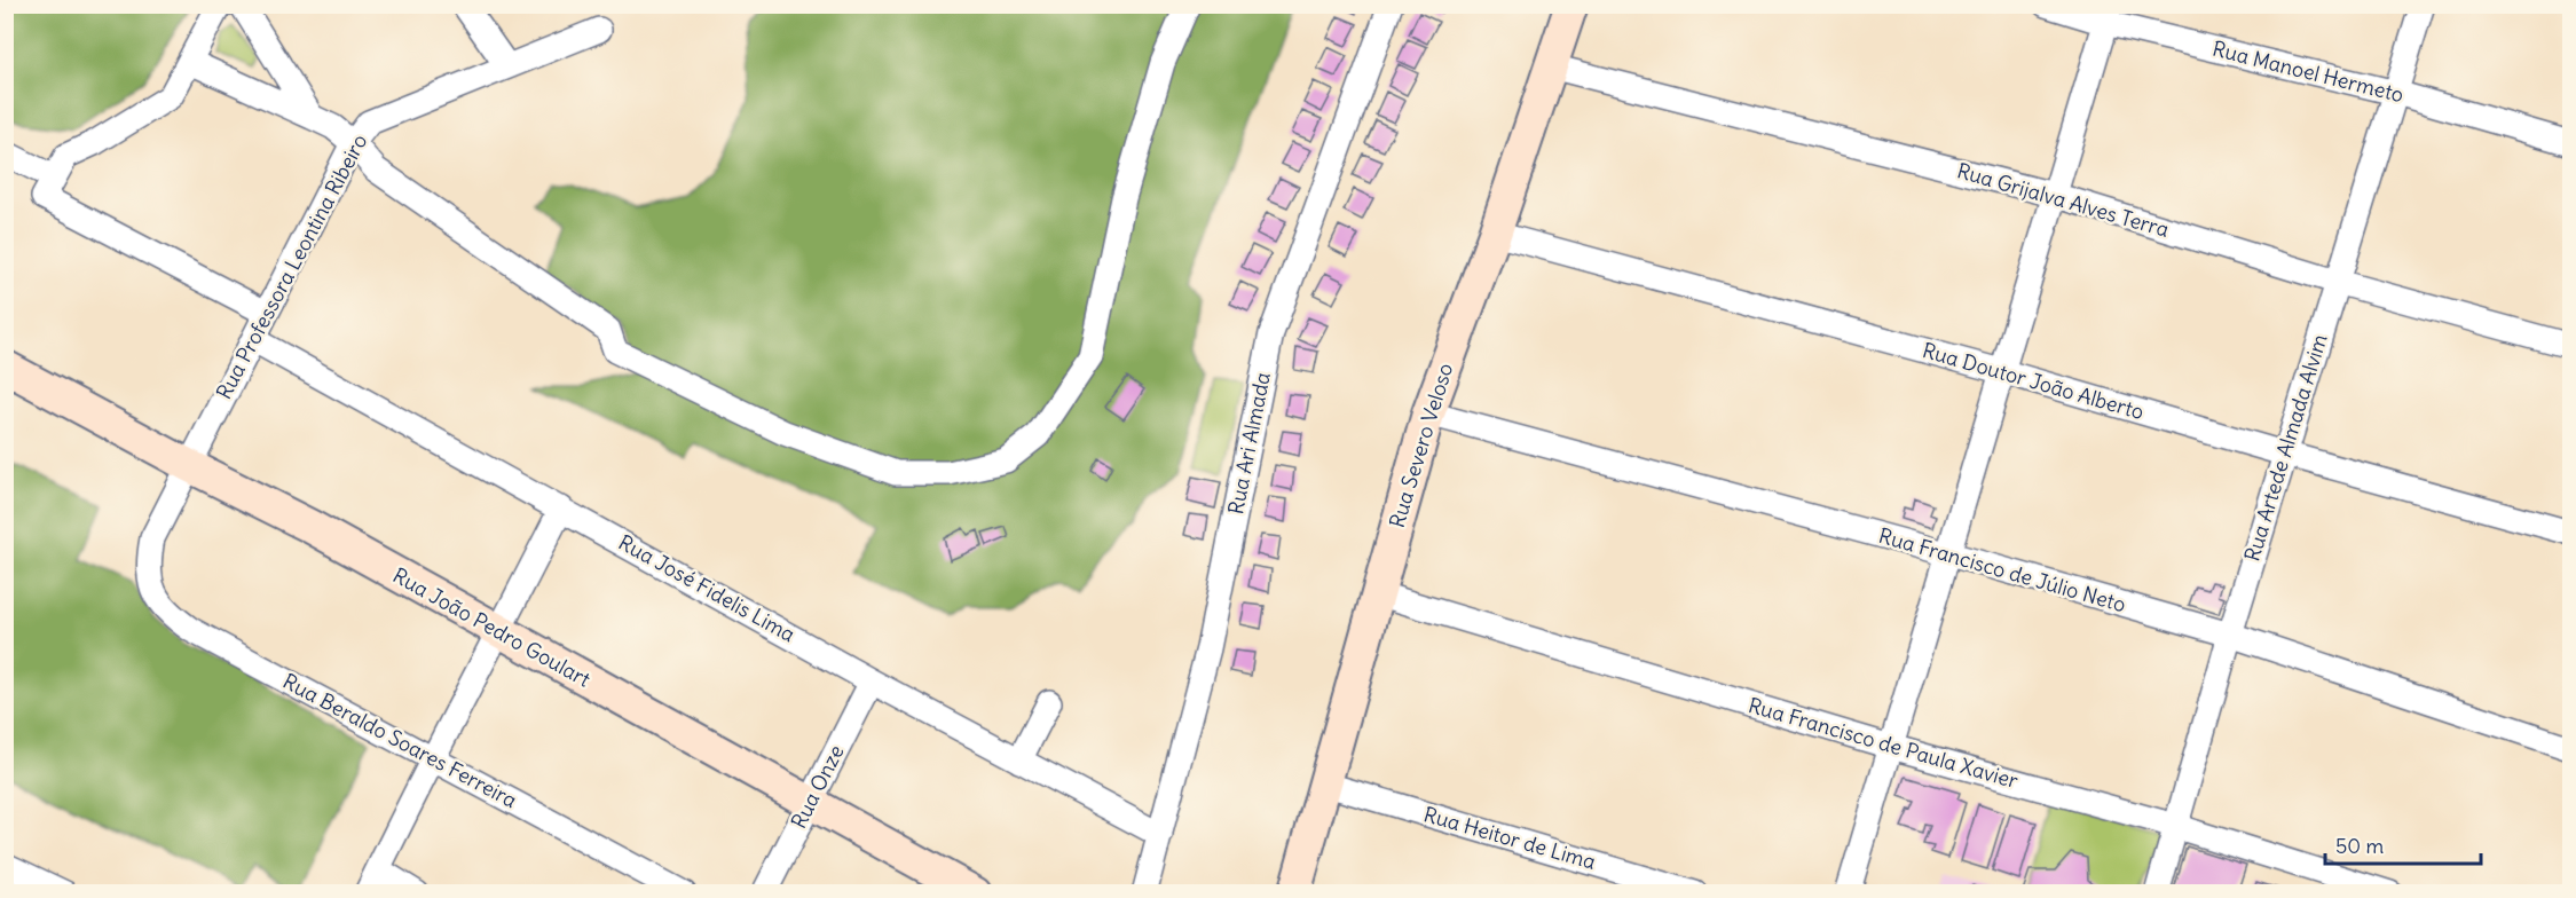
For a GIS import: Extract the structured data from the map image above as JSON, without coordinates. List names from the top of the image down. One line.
{"streets":{"street":["Rua Manoel Hermeto","Rua Grijalva Alves Terra","Rua Professora Leontina Ribeiro","Rua Doutor João Alberto","Rua Ari Almada","Rua Severo Veloso","Rua Artede Almada Alvim","Rua Francisco de Júlio Neto","Rua José Fidelis Lima","Rua João Pedro Goulart","Rua Beraldo Soares Ferreira","Rua Francisco de Paula Xavier","Rua Onze","Rua Heitor de Lima"]},"crossings":[["Rua Manoel Hermeto","Rua Artede Almada Alvim"],["Rua Grijalva Alves Terra","Rua Severo Veloso"],["Rua Grijalva Alves Terra","Rua Artede Almada Alvim"],["Rua Professora Leontina Ribeiro","Rua José Fidelis Lima"],["Rua Professora Leontina Ribeiro","Rua João Pedro Goulart"],["Rua Professora Leontina Ribeiro","Rua Beraldo Soares Ferreira"],["Rua Doutor João Alberto","Rua Severo Veloso"],["Rua Doutor João Alberto","Rua Artede Almada Alvim"],["Rua Ari Almada","Rua José Fidelis Lima"],["Rua Severo Veloso","Rua Francisco de Júlio Neto"],["Rua Severo Veloso","Rua Francisco de Paula Xavier"],["Rua Severo Veloso","Rua Heitor de Lima"],["Rua Artede Almada Alvim","Rua Francisco de Júlio Neto"],["Rua Artede Almada Alvim","Rua Francisco de Paula Xavier"],["Rua José Fidelis Lima","Rua Onze"],["Rua João Pedro Goulart","Rua Onze"]],"scale_bar":"50 m"}
